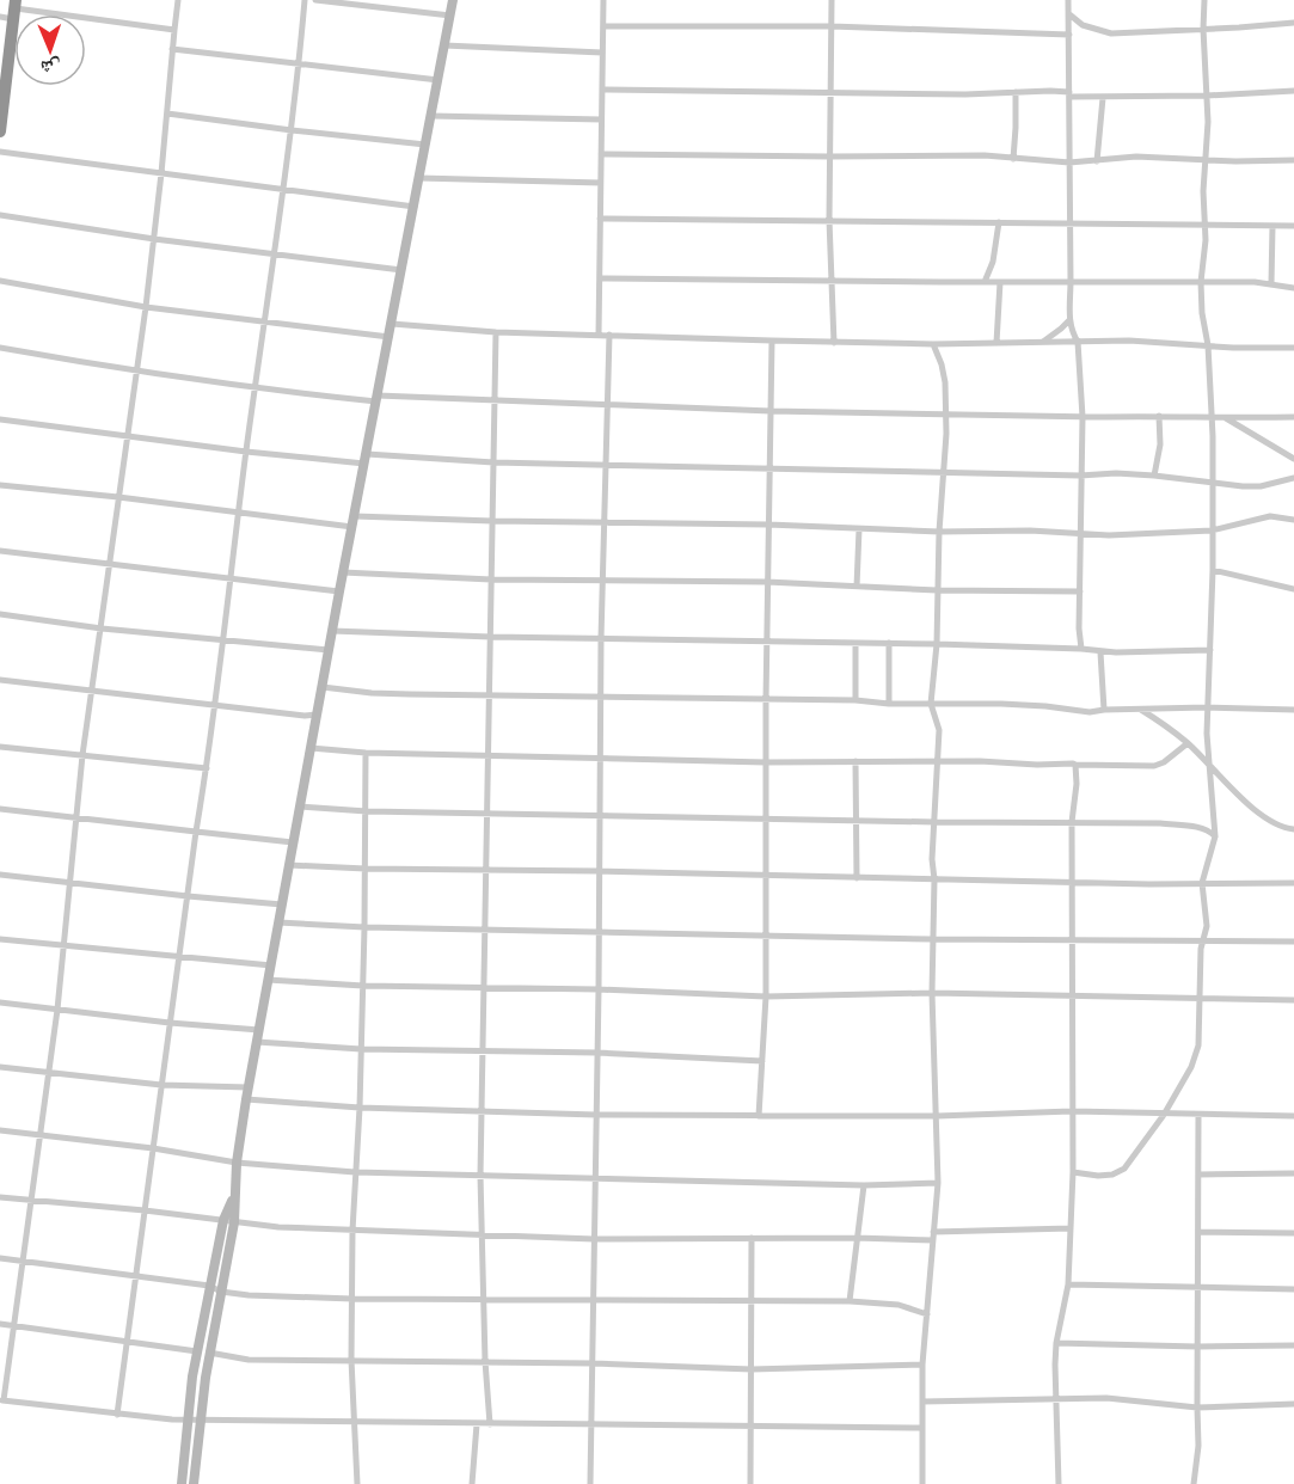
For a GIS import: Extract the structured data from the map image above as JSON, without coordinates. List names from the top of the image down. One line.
{"north":"bottom"}
